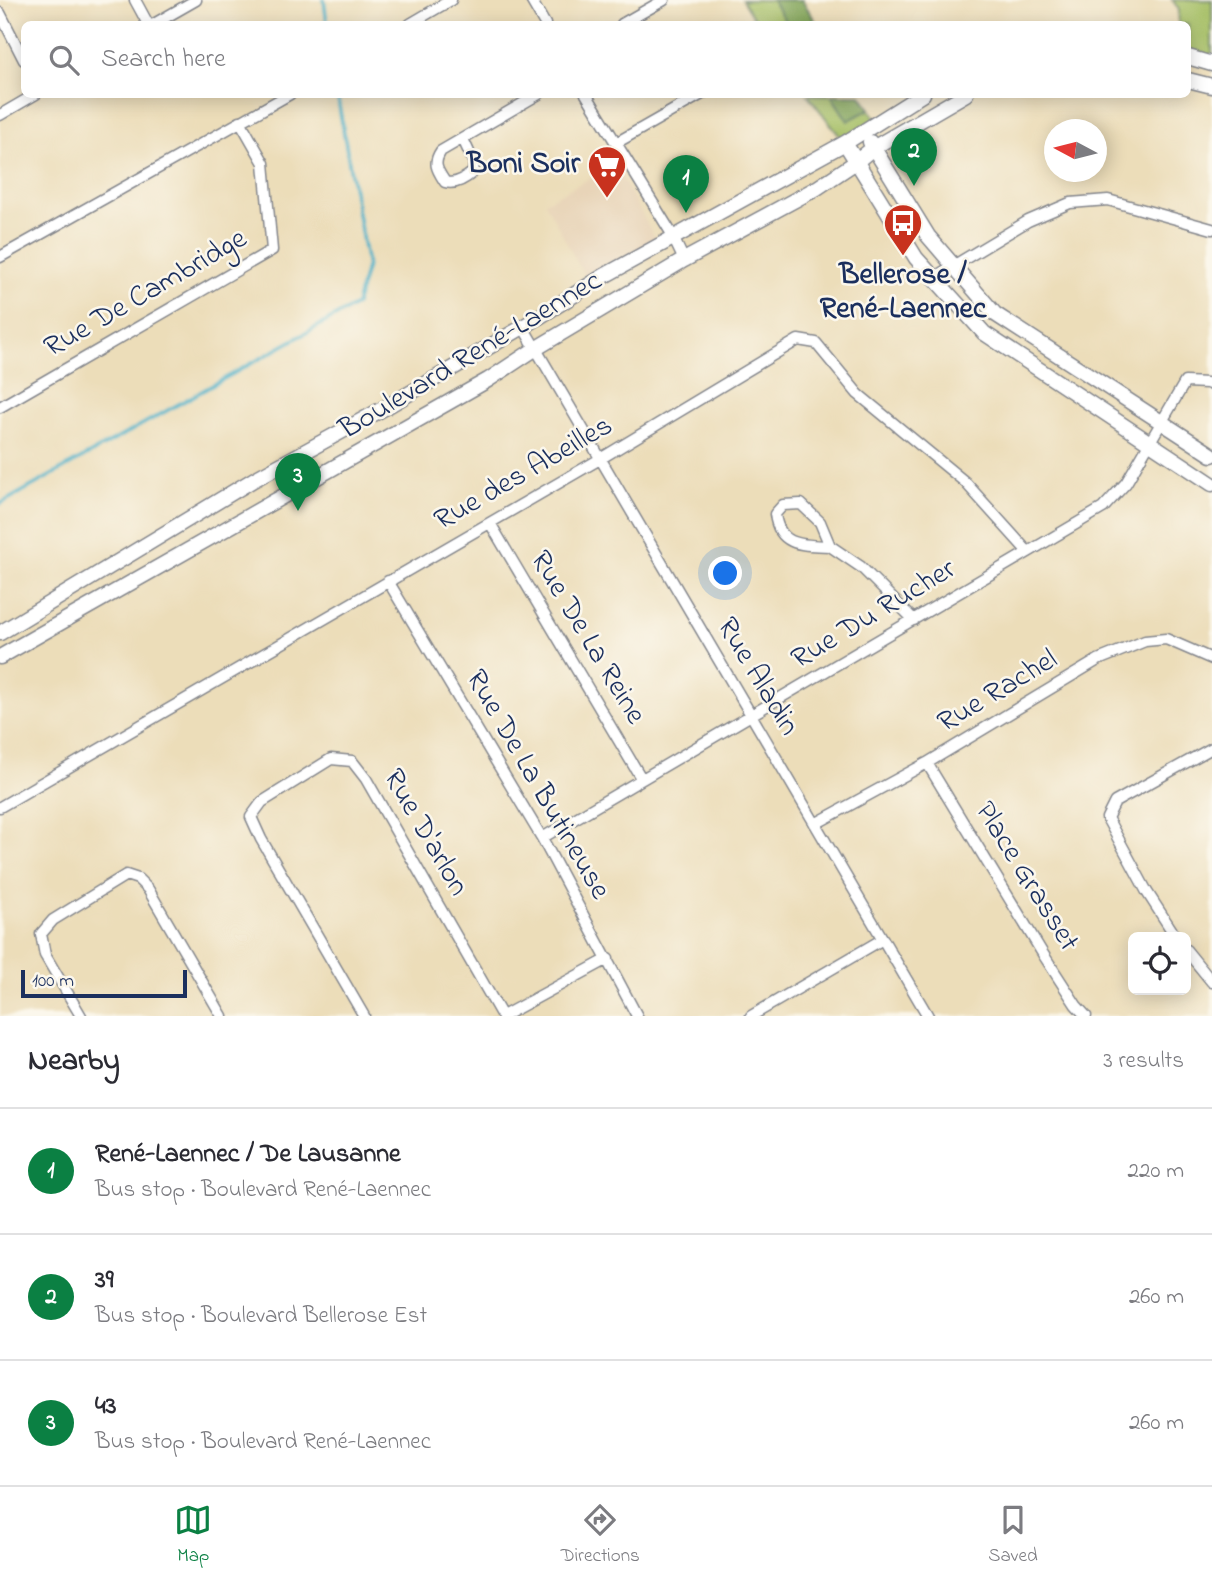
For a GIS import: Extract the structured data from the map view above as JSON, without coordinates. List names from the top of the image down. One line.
{"streets":{"street":["Rue De Cambridge","Boulevard René-Laennec","Rue des Abeilles","Rue Du Rucher","Rue De La Reine","Rue Aladin","Rue Rachel","Rue De La Butineuse","Rue D'arlon","Place Grasset"]},"crossings":[["Boulevard René-Laennec","Rue Aladin"],["Rue des Abeilles","Rue Du Rucher"],["Rue des Abeilles","Rue De La Reine"],["Rue des Abeilles","Rue Aladin"],["Rue des Abeilles","Rue De La Butineuse"],["Rue Du Rucher","Rue De La Reine"],["Rue Du Rucher","Rue Aladin"],["Rue Du Rucher","Rue De La Butineuse"],["Rue Aladin","Rue Rachel"],["Rue Rachel","Place Grasset"]],"places":{"supermarket":["Boni Soir"],"bus stop":["Bellerose / René-Laennec"]},"scale_bar":"100 m","north":"left","page":{"search":"Search here","pins":["2","1","3"],"scale":"100 m","heading":["Nearby","3 results"],"list":[{"mark":"1","name":"René-Laennec / De Lausanne","note":"Bus stop · Boulevard René-Laennec","value":"220 m"},{"mark":"2","name":"39","note":"Bus stop · Boulevard Bellerose Est","value":"260 m"},{"mark":"3","name":"43","note":"Bus stop · Boulevard René-Laennec","value":"260 m"}],"nav":["Map","Directions","Saved"]}}
